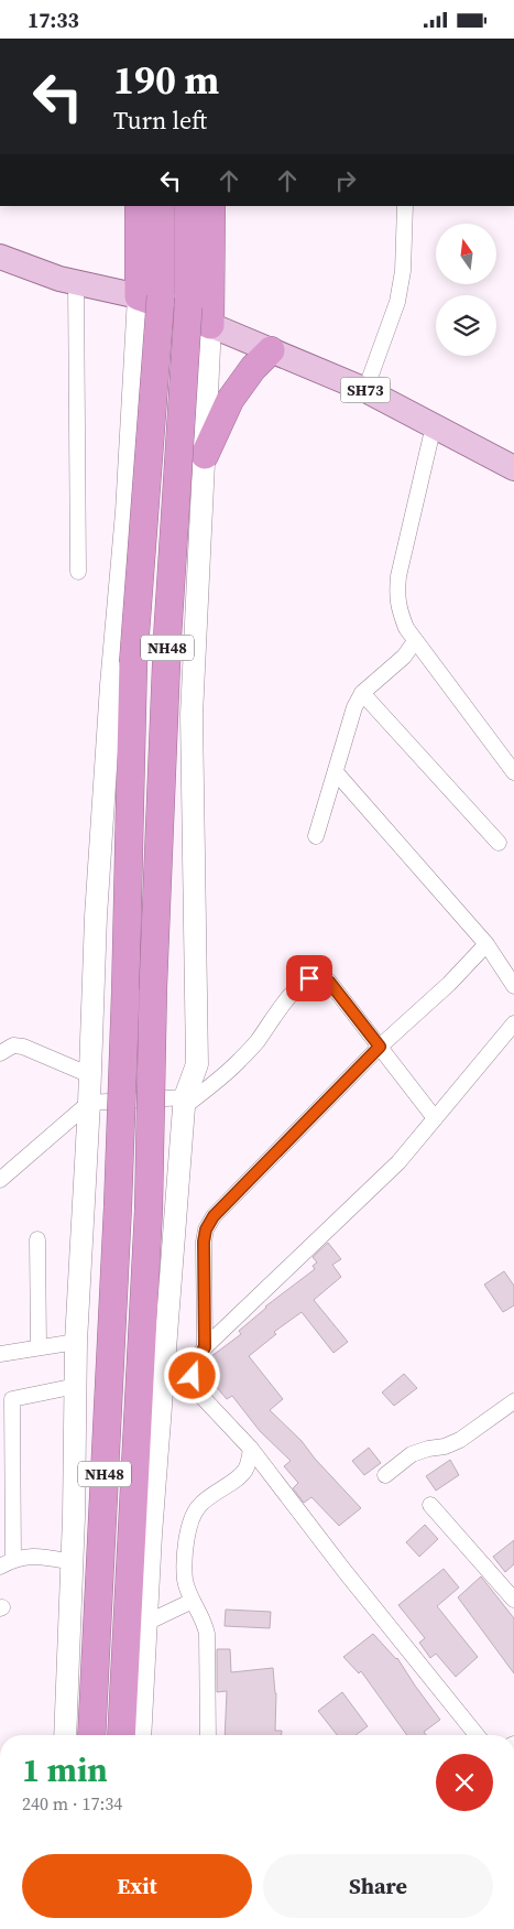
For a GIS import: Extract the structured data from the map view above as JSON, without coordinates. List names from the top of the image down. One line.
{"streets":{"highway":["SH73","NH48"]},"north":"top","page":{"status":"17:33","turn":["190 m","Turn left"],"heading":["1 min","240 m · 17:34"],"buttons":["Exit","Share"]}}
